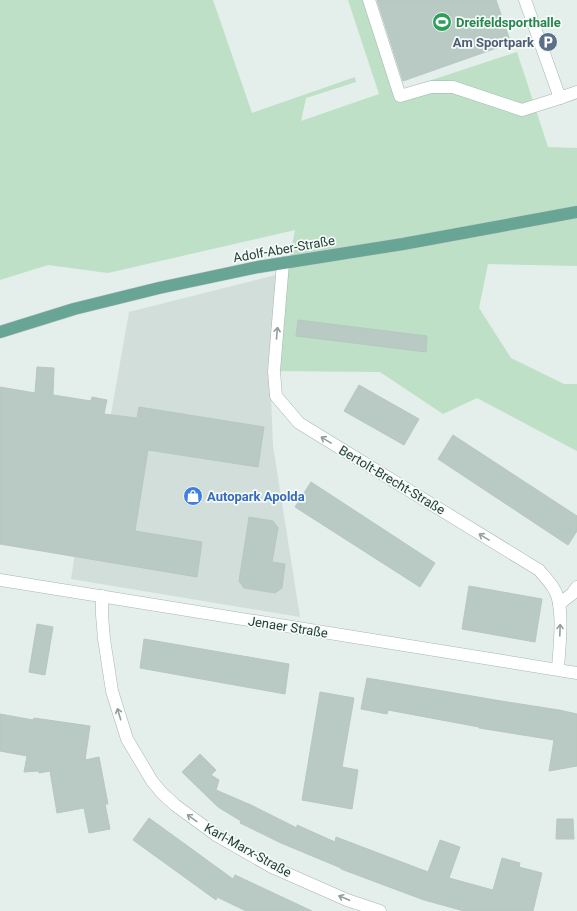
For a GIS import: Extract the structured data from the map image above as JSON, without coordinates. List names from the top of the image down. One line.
{"streets":{"main road":["Adolf-Aber-Straße"],"street":["Bertolt-Brecht-Straße","Jenaer Straße","Karl-Marx-Straße"]},"crossings":[["Adolf-Aber-Straße","Bertolt-Brecht-Straße"],["Bertolt-Brecht-Straße","Jenaer Straße"],["Jenaer Straße","Karl-Marx-Straße"]],"one_way":["Bertolt-Brecht-Straße","Karl-Marx-Straße"],"places":{"sports":["Dreifeldsporthalle"],"parking":["Am Sportpark"],"shop":["Autopark Apolda"]}}
